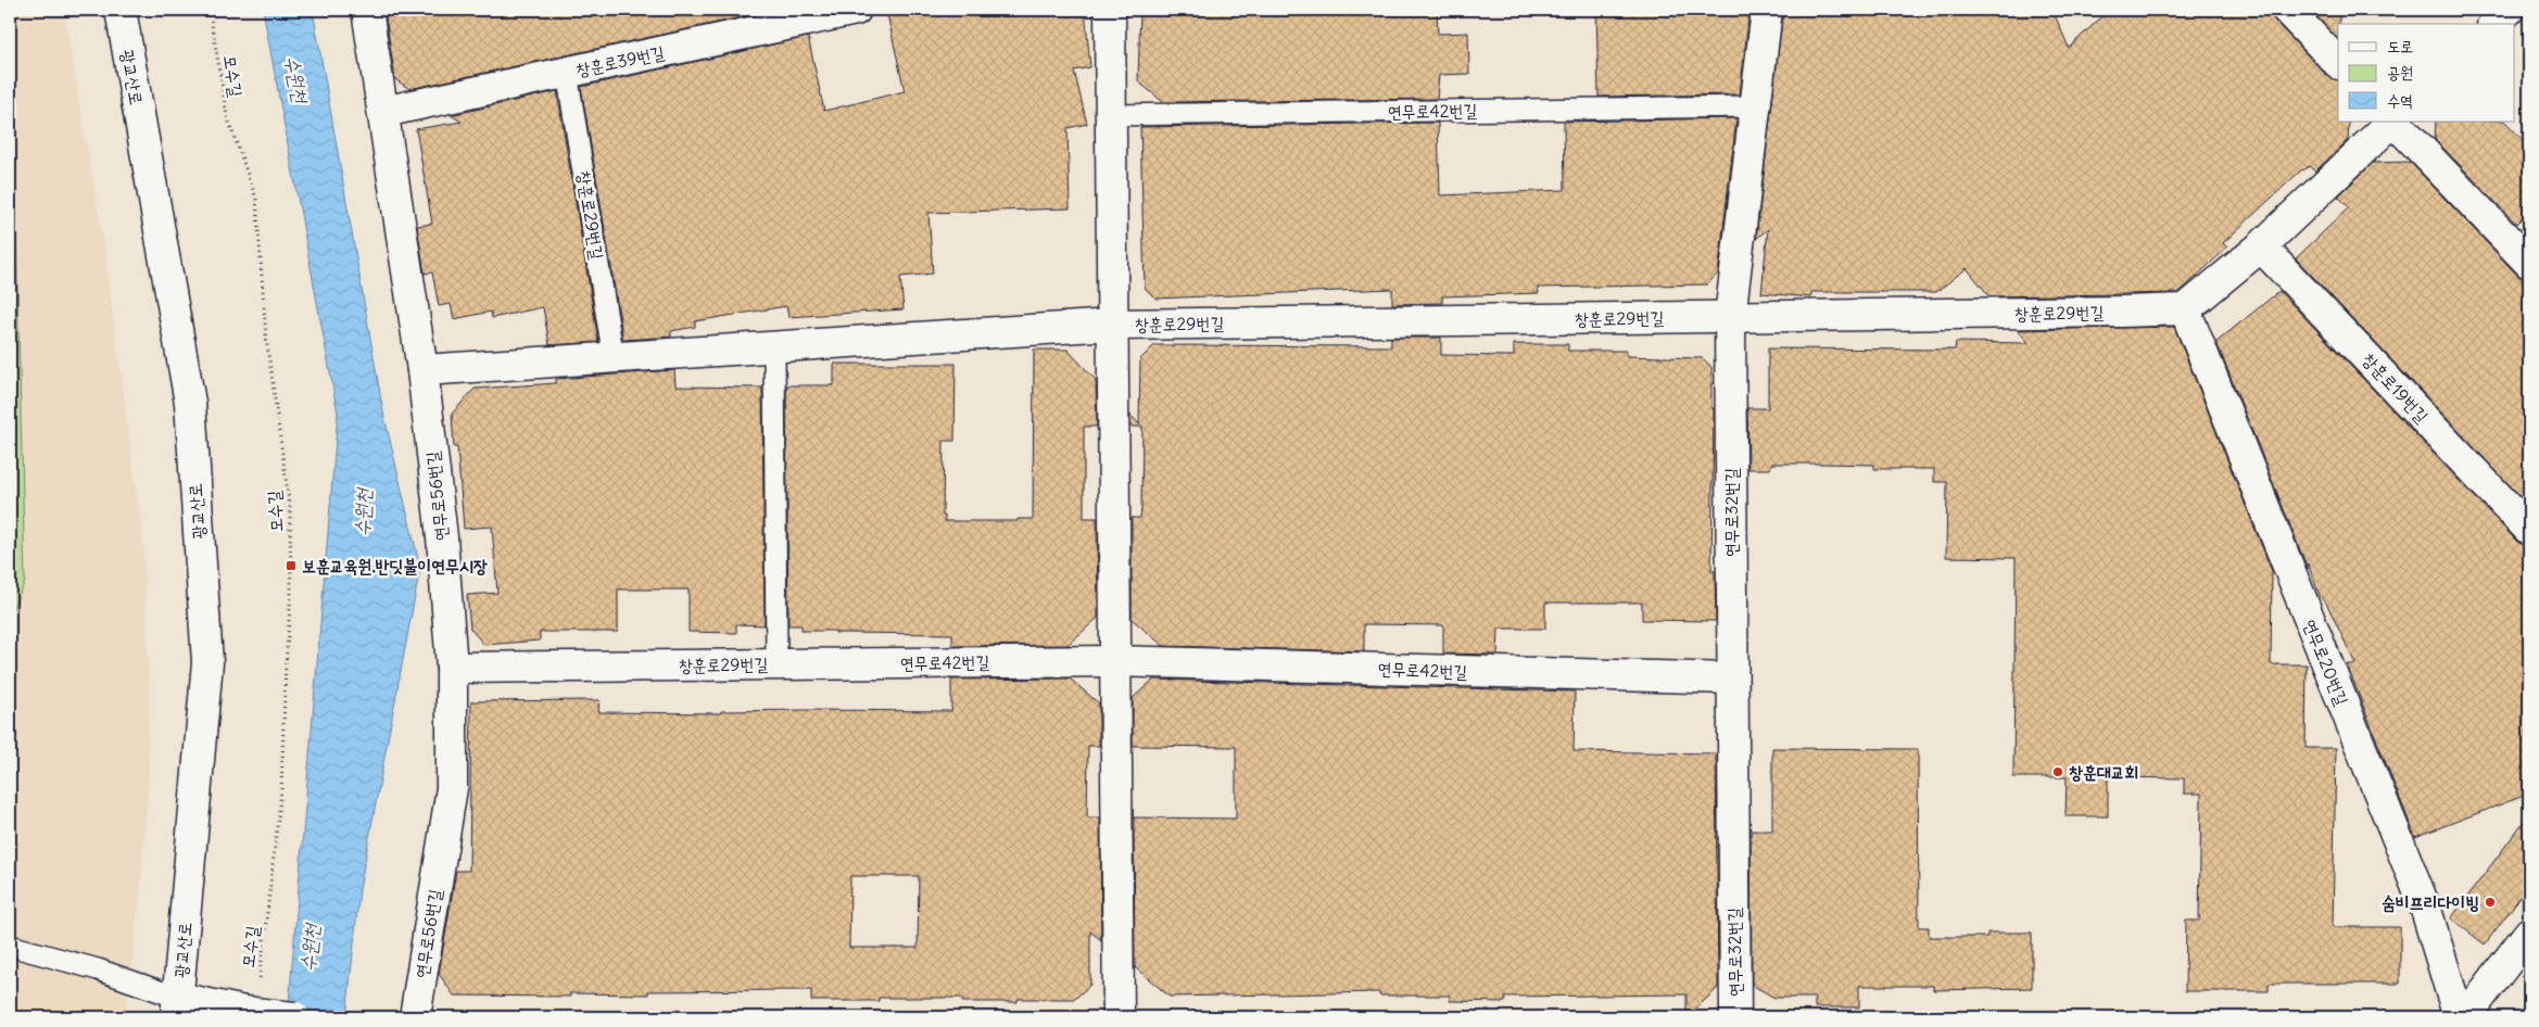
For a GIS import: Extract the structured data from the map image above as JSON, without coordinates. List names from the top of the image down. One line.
{"streets":{"street":["창훈로39번길","광교산로","연무로42번길","창훈로29번길","창훈로19번길","연무로56번길","연무로32번길","연무로20번길"],"path":["모수길"]},"crossings":[["창훈로39번길","창훈로29번길"],["창훈로39번길","연무로56번길"],["연무로42번길","창훈로29번길"],["연무로42번길","연무로32번길"],["창훈로29번길","연무로56번길"],["창훈로29번길","연무로32번길"],["창훈로29번길","연무로20번길"]],"water":["수원천"],"places":{"transit":["보훈교육원.반딧불이연무시장"],"other":["창훈대교회","숨비프리다이빙"]},"legend":["도로","공원","수역"]}
